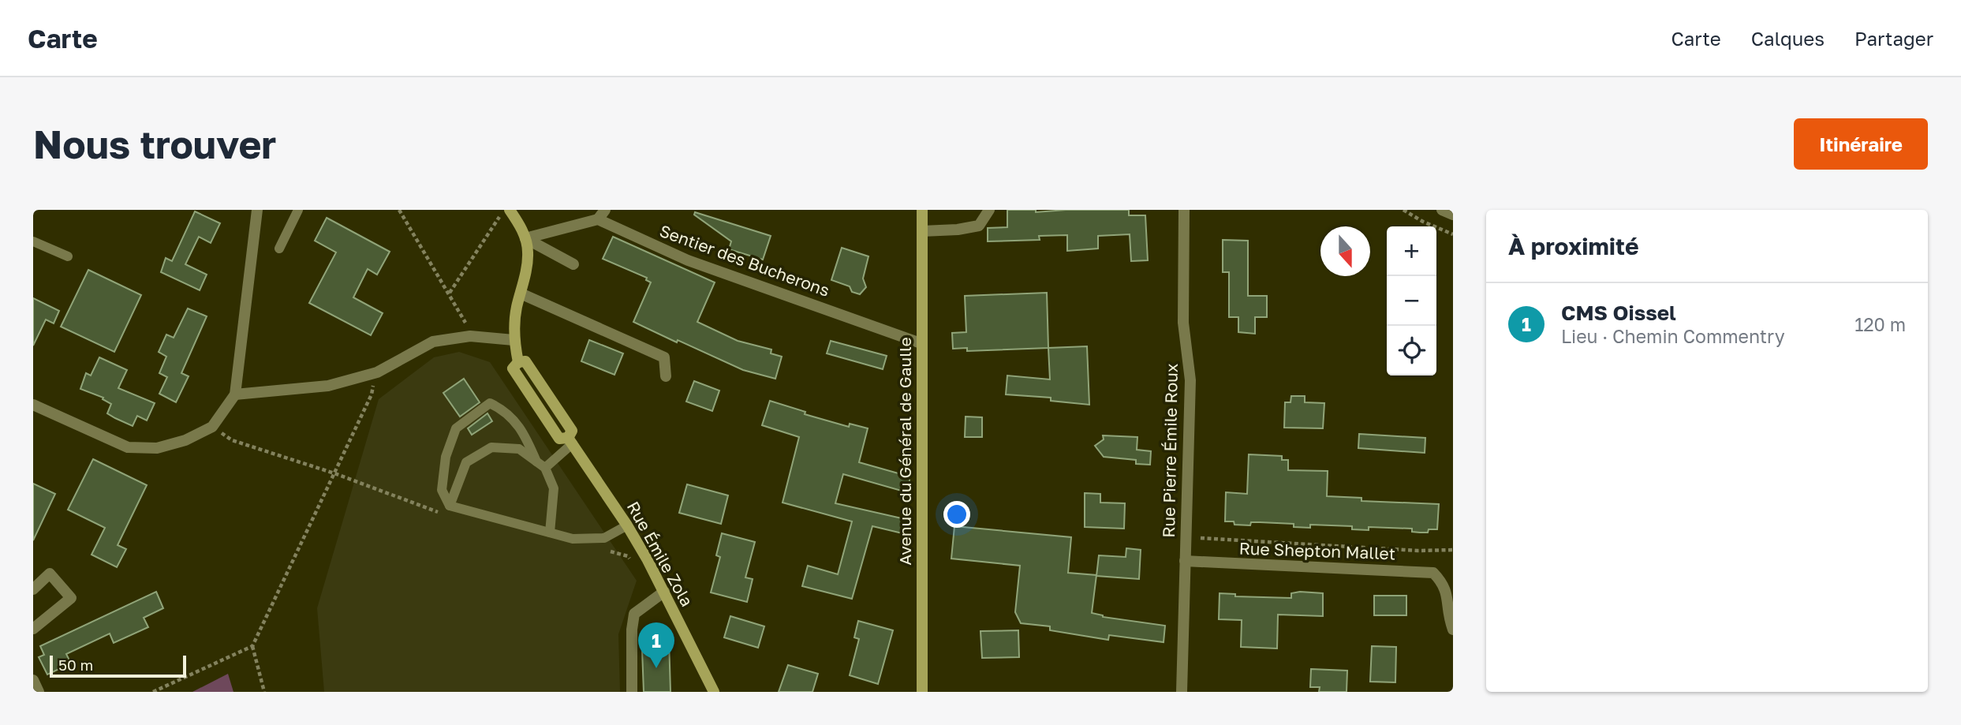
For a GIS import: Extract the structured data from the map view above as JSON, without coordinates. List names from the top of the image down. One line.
{"streets":{"main road":["Avenue du Général de Gaulle","Rue Émile Zola"],"street":["Sentier des Bucherons","Rue Pierre Émile Roux","Rue Shepton Mallet"]},"crossings":[["Sentier des Bucherons","Avenue du Général de Gaulle"],["Sentier des Bucherons","Rue Émile Zola"],["Rue Pierre Émile Roux","Rue Shepton Mallet"]],"scale_bar":"50 m","north":"bottom","page":{"header":"Carte","nav":["Carte","Calques","Partager"],"buttons":"Itinéraire","title":"Nous trouver","heading":"À proximité","map_buttons":["+","−"],"list":[{"mark":"1","name":"CMS Oissel","note":"Lieu · Chemin Commentry","value":"120 m"}],"pins":"1","scale":"50 m"}}
